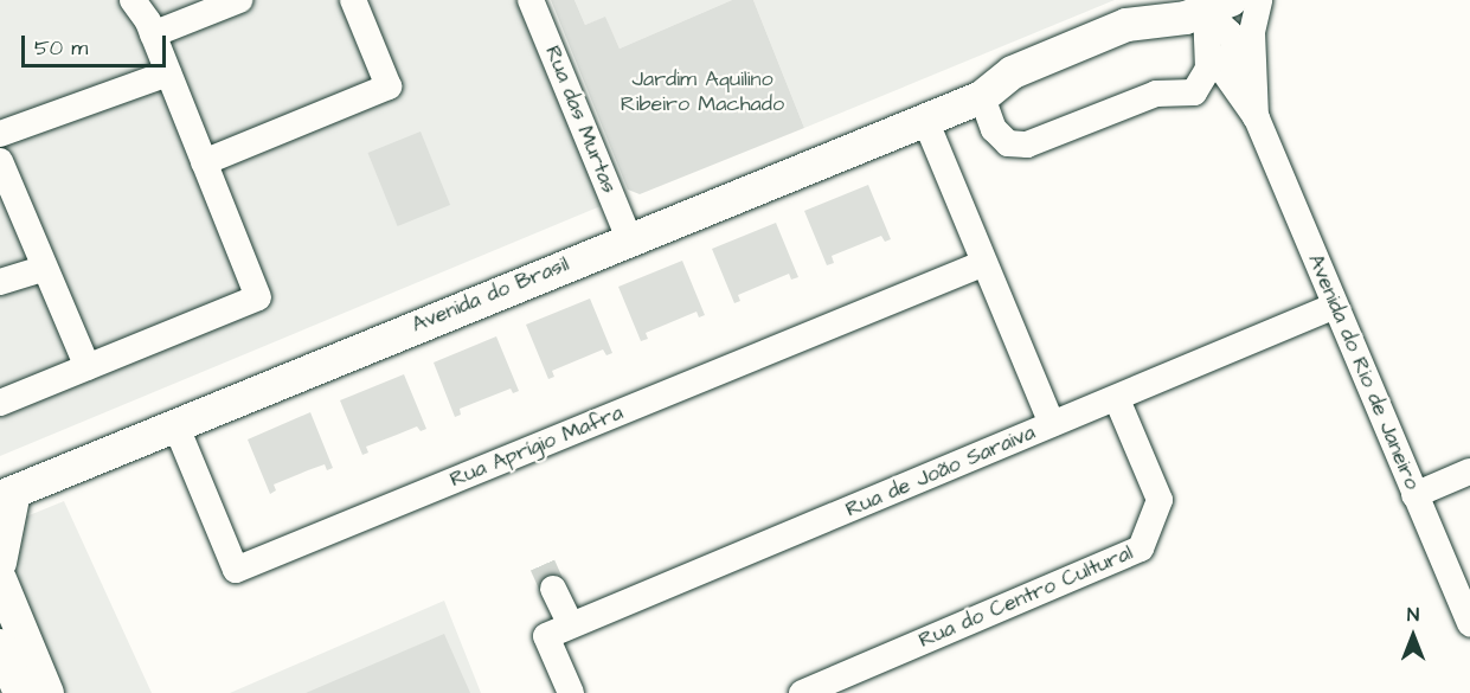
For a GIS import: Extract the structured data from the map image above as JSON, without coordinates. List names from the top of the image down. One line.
{"streets":{"main road":["Avenida do Brasil"],"street":["Rua das Murtas","Avenida do Rio de Janeiro","Rua Aprígio Mafra","Rua de João Saraiva","Rua do Centro Cultural"]},"crossings":[["Rua das Murtas","Avenida do Brasil"],["Avenida do Brasil","Avenida do Rio de Janeiro"],["Avenida do Brasil","Rua Aprígio Mafra"],["Avenida do Rio de Janeiro","Rua de João Saraiva"],["Rua de João Saraiva","Rua do Centro Cultural"]],"parks":["Jardim Aquilino Ribeiro Machado"],"scale_bar":"50 m","north":"top"}
